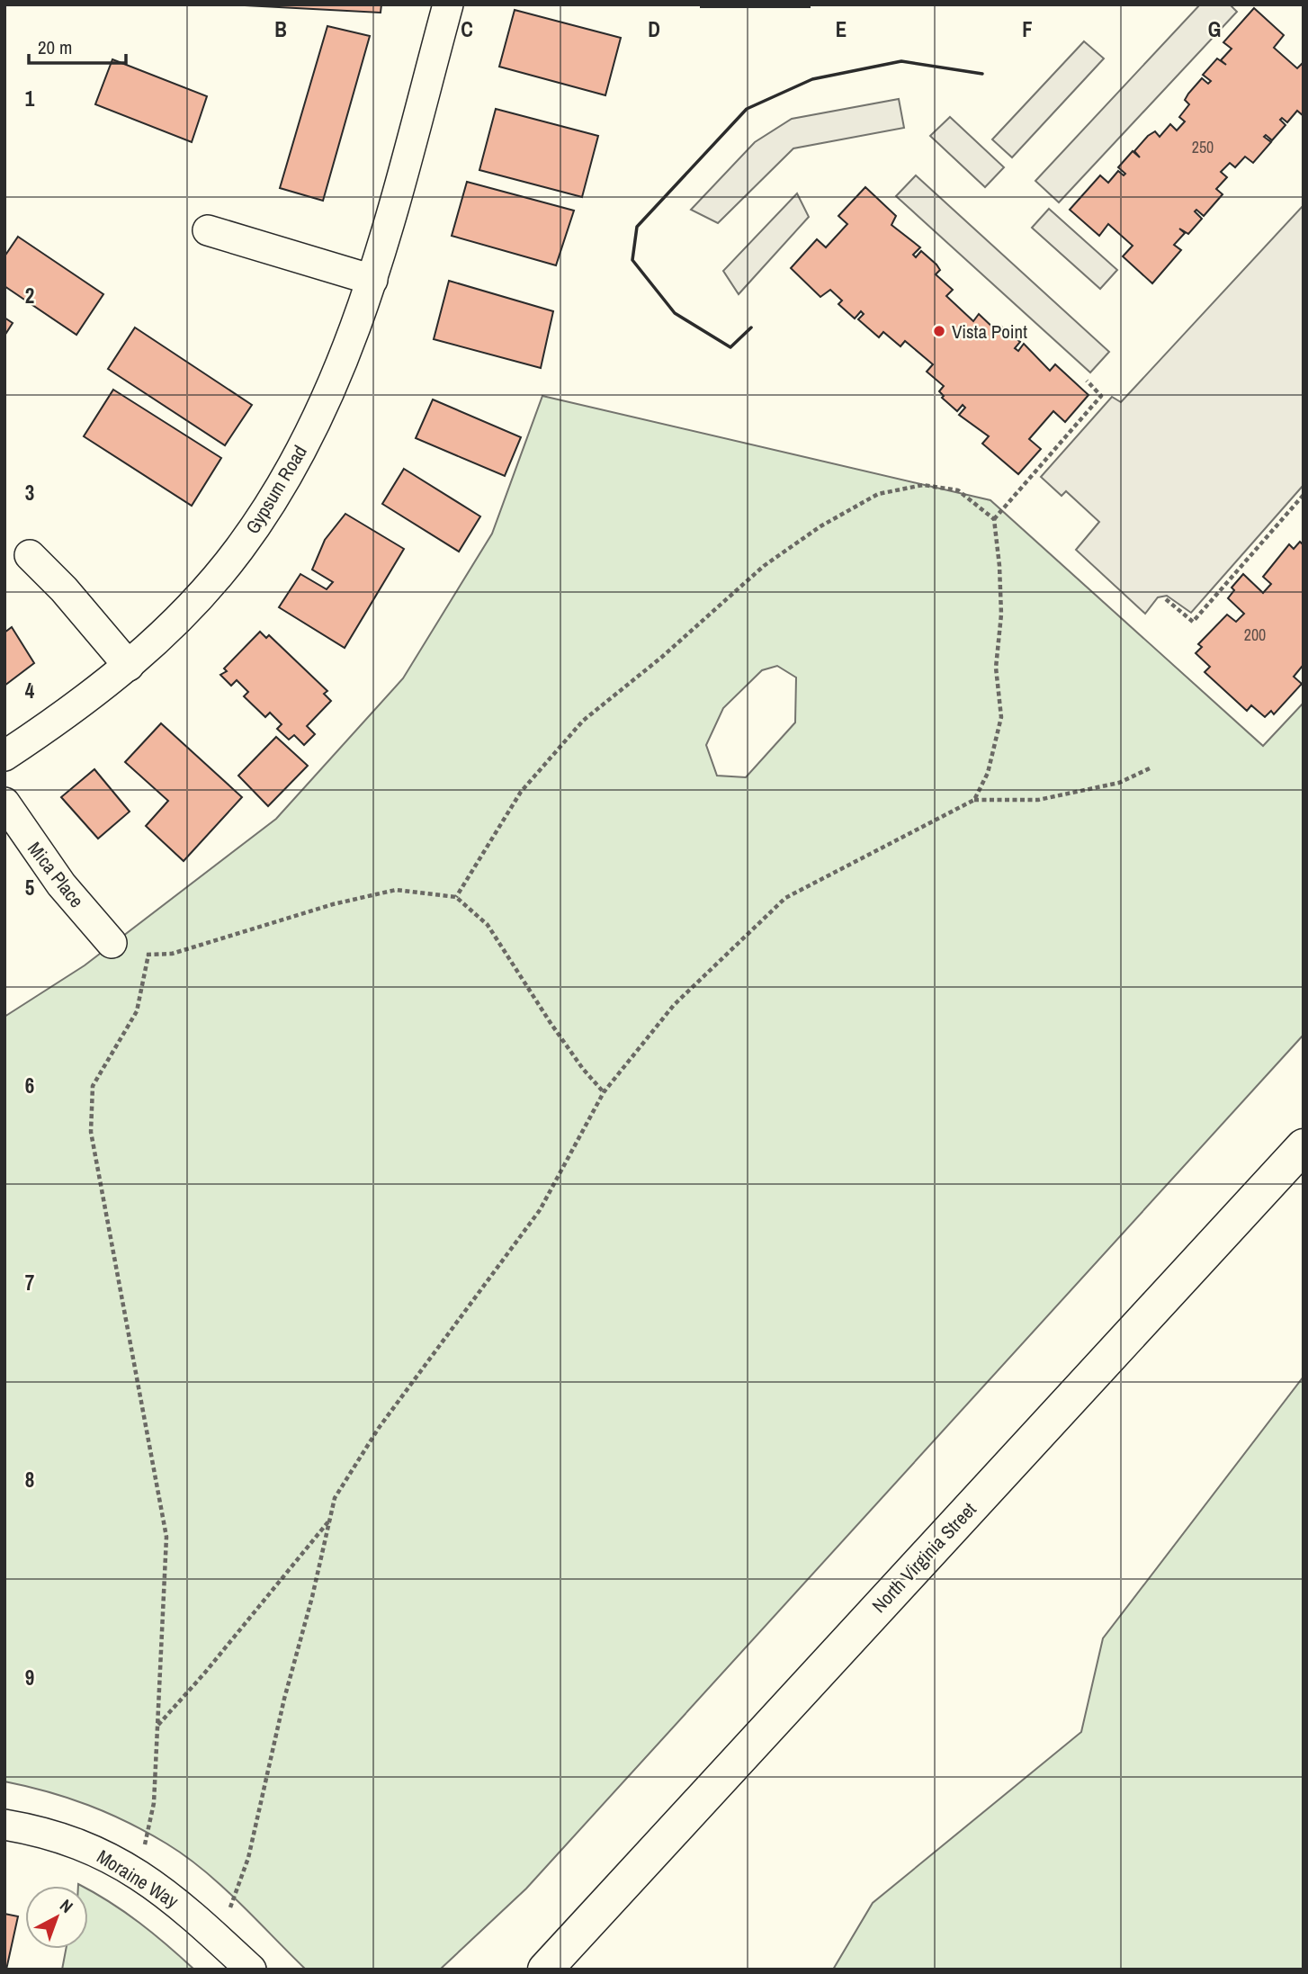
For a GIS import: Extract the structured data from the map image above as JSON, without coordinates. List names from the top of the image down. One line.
{"streets":{"main road":["North Virginia Street"],"street":["Gypsum Road","Mica Place","Moraine Way"]},"places":["Vista Point"],"house_numbers":["250","200"],"scale_bar":"20 m","north":"top right","grid":{"columns":["B","C","D","E","F","G"],"rows":["1","2","3","4","5","6","7","8","9"]}}
